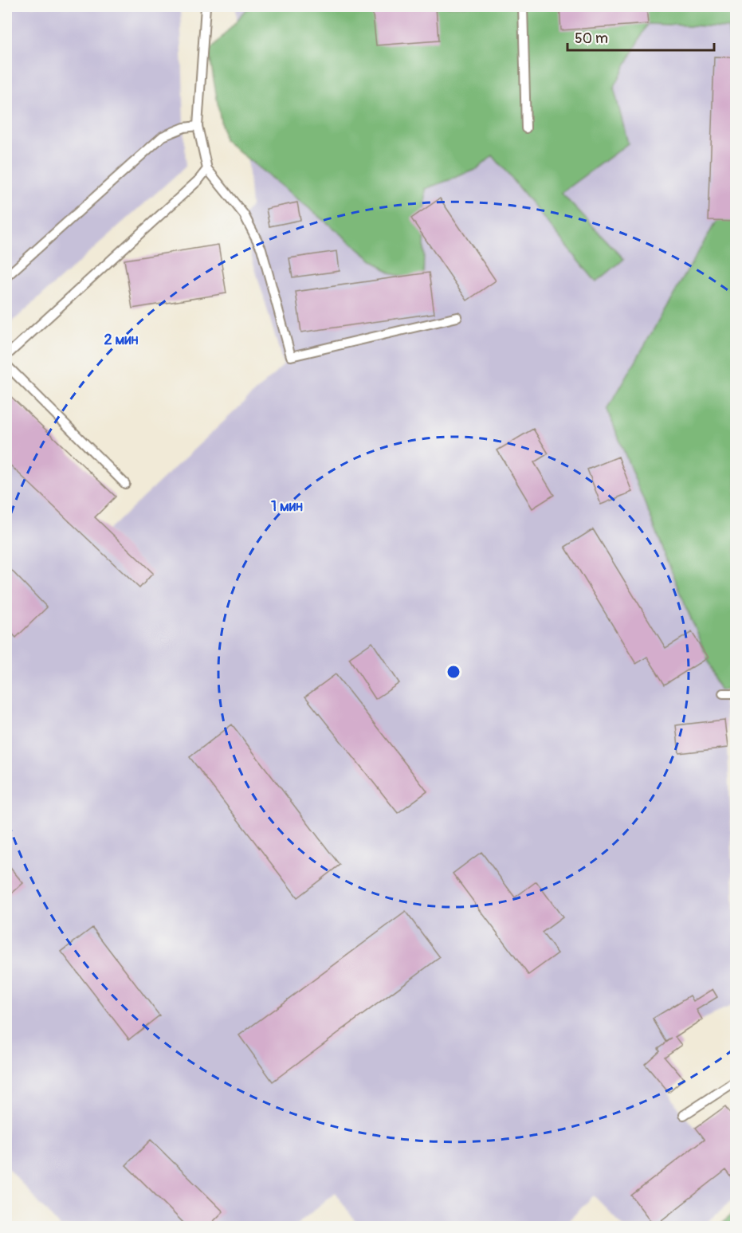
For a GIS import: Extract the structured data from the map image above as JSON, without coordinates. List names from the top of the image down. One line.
{"scale_bar":"50 m","rings":["2 мин","1 мин"]}
